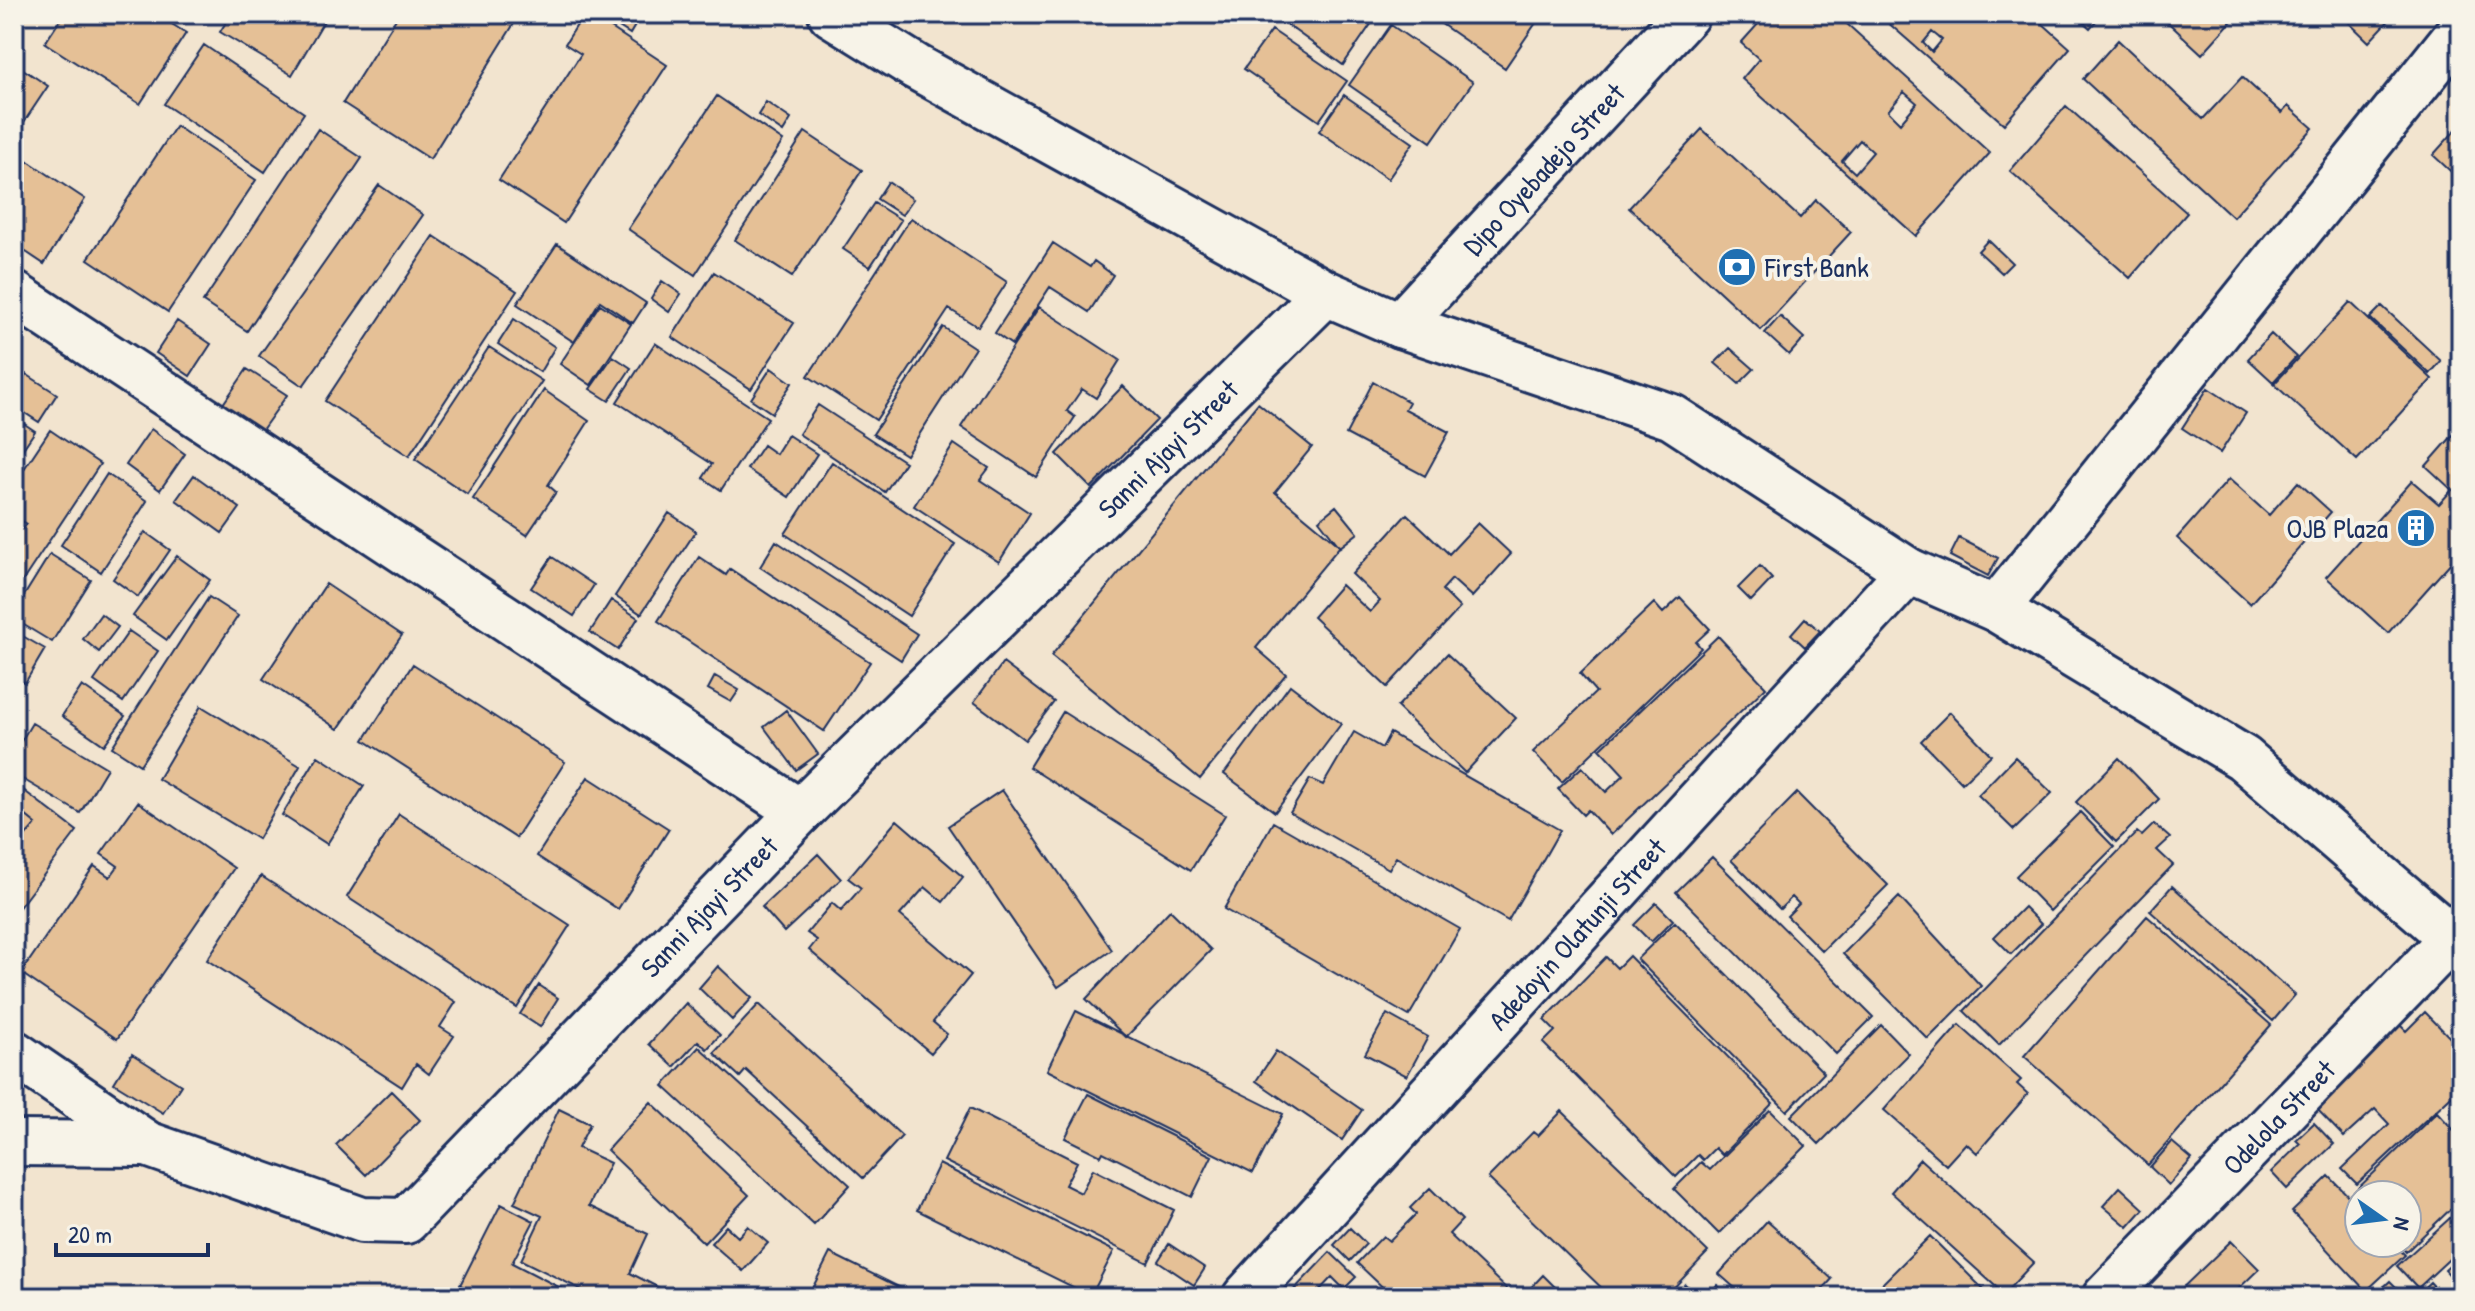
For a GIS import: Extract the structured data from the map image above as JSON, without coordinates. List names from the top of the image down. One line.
{"streets":{"street":["Dipo Oyebadejo Street","Sanni Ajayi Street","Adedoyin Olatunji Street","Odelola Street"]},"places":{"bank":["First Bank"],"building":["OJB Plaza"]},"scale_bar":"20 m","north":"right"}
